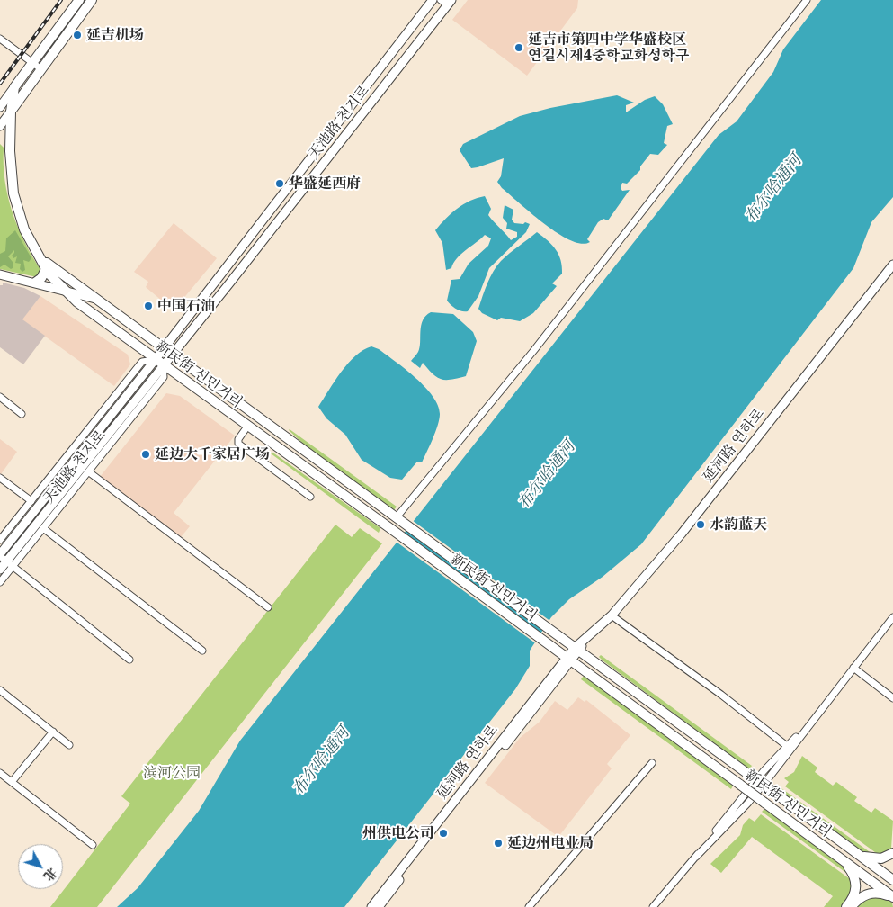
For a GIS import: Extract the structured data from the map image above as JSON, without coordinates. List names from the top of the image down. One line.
{"streets":{"highway":["新民街 신민거리"],"main road":["天池路 천지로","延河路 연하로"]},"crossings":[["天池路 천지로","新民街 신민거리"],["新民街 신민거리","延河路 연하로"]],"water":["布尔哈通河"],"parks":["滨河公园"],"places":["延吉机场","延吉市第四中学华盛校区 연길시제4중학교화성학구","华盛延西府","中国石油","延边大千家居广场","水韵蓝天","州供电公司","延边州电业局"],"north":"bottom right"}
